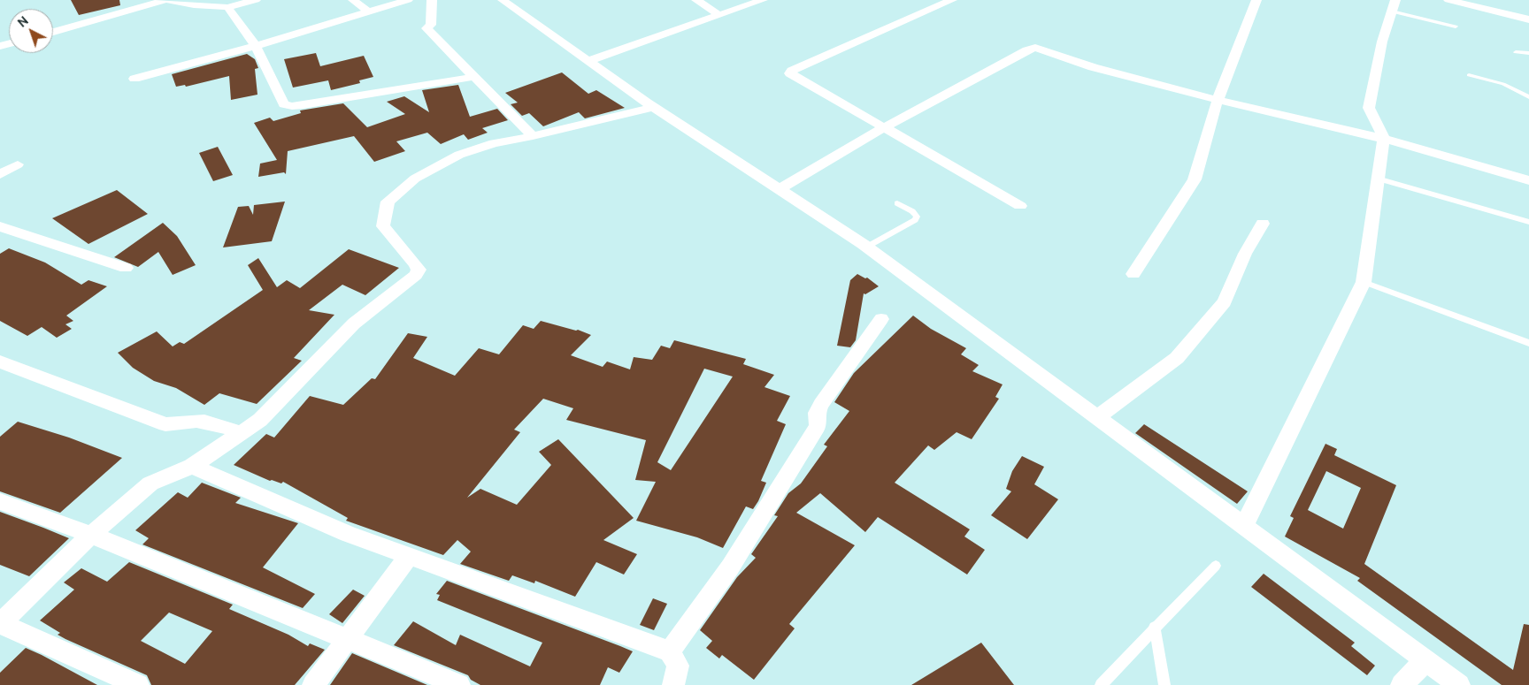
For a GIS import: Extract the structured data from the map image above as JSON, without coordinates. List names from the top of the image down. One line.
{"north":"top left"}
